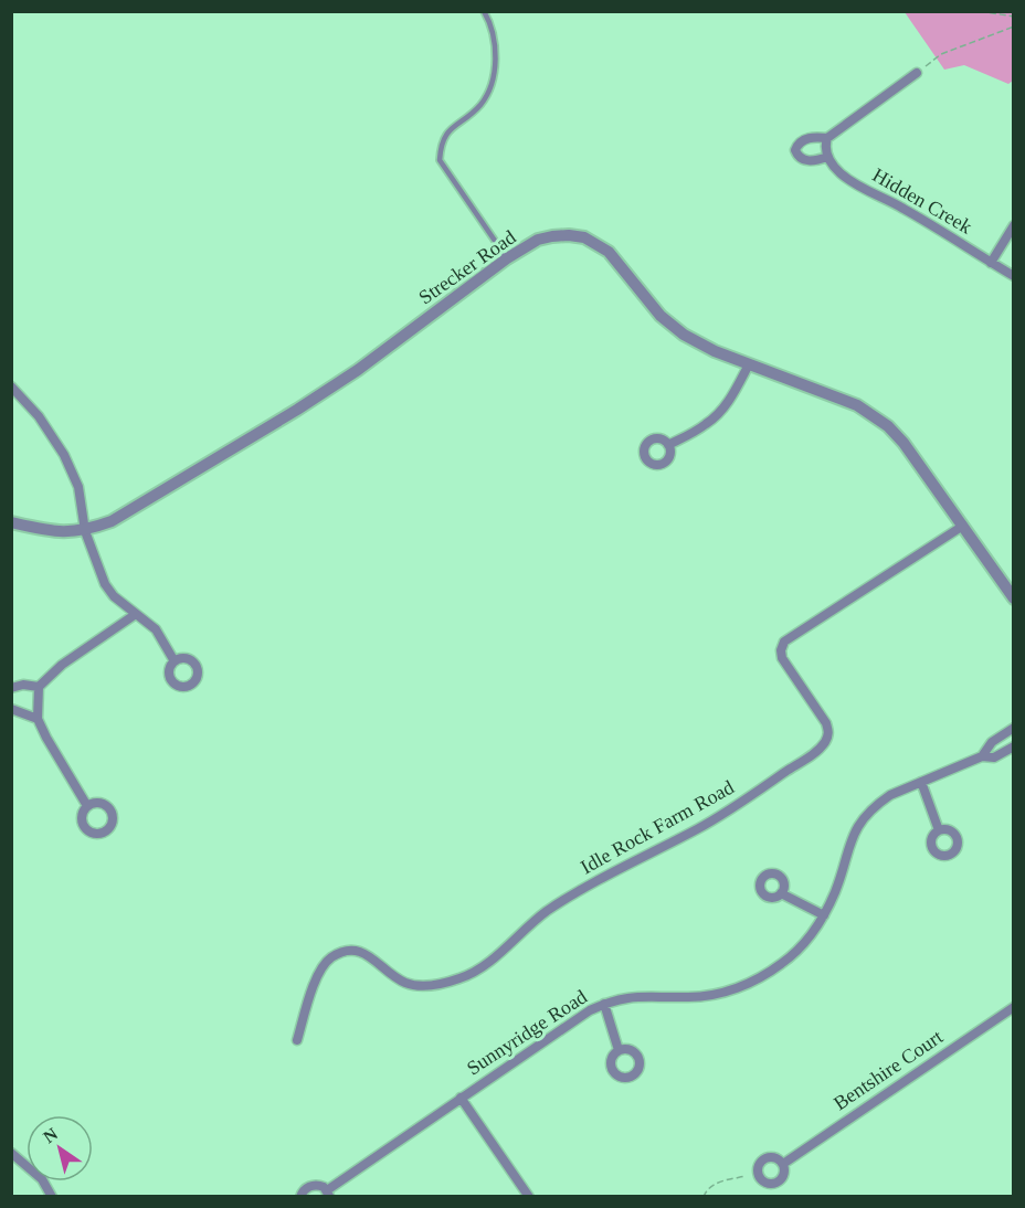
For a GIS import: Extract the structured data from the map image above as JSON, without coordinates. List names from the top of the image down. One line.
{"streets":{"street":["Hidden Creek","Strecker Road","Idle Rock Farm Road","Sunnyridge Road","Bentshire Court"]},"crossings":[["Strecker Road","Idle Rock Farm Road"]],"north":"top left"}
